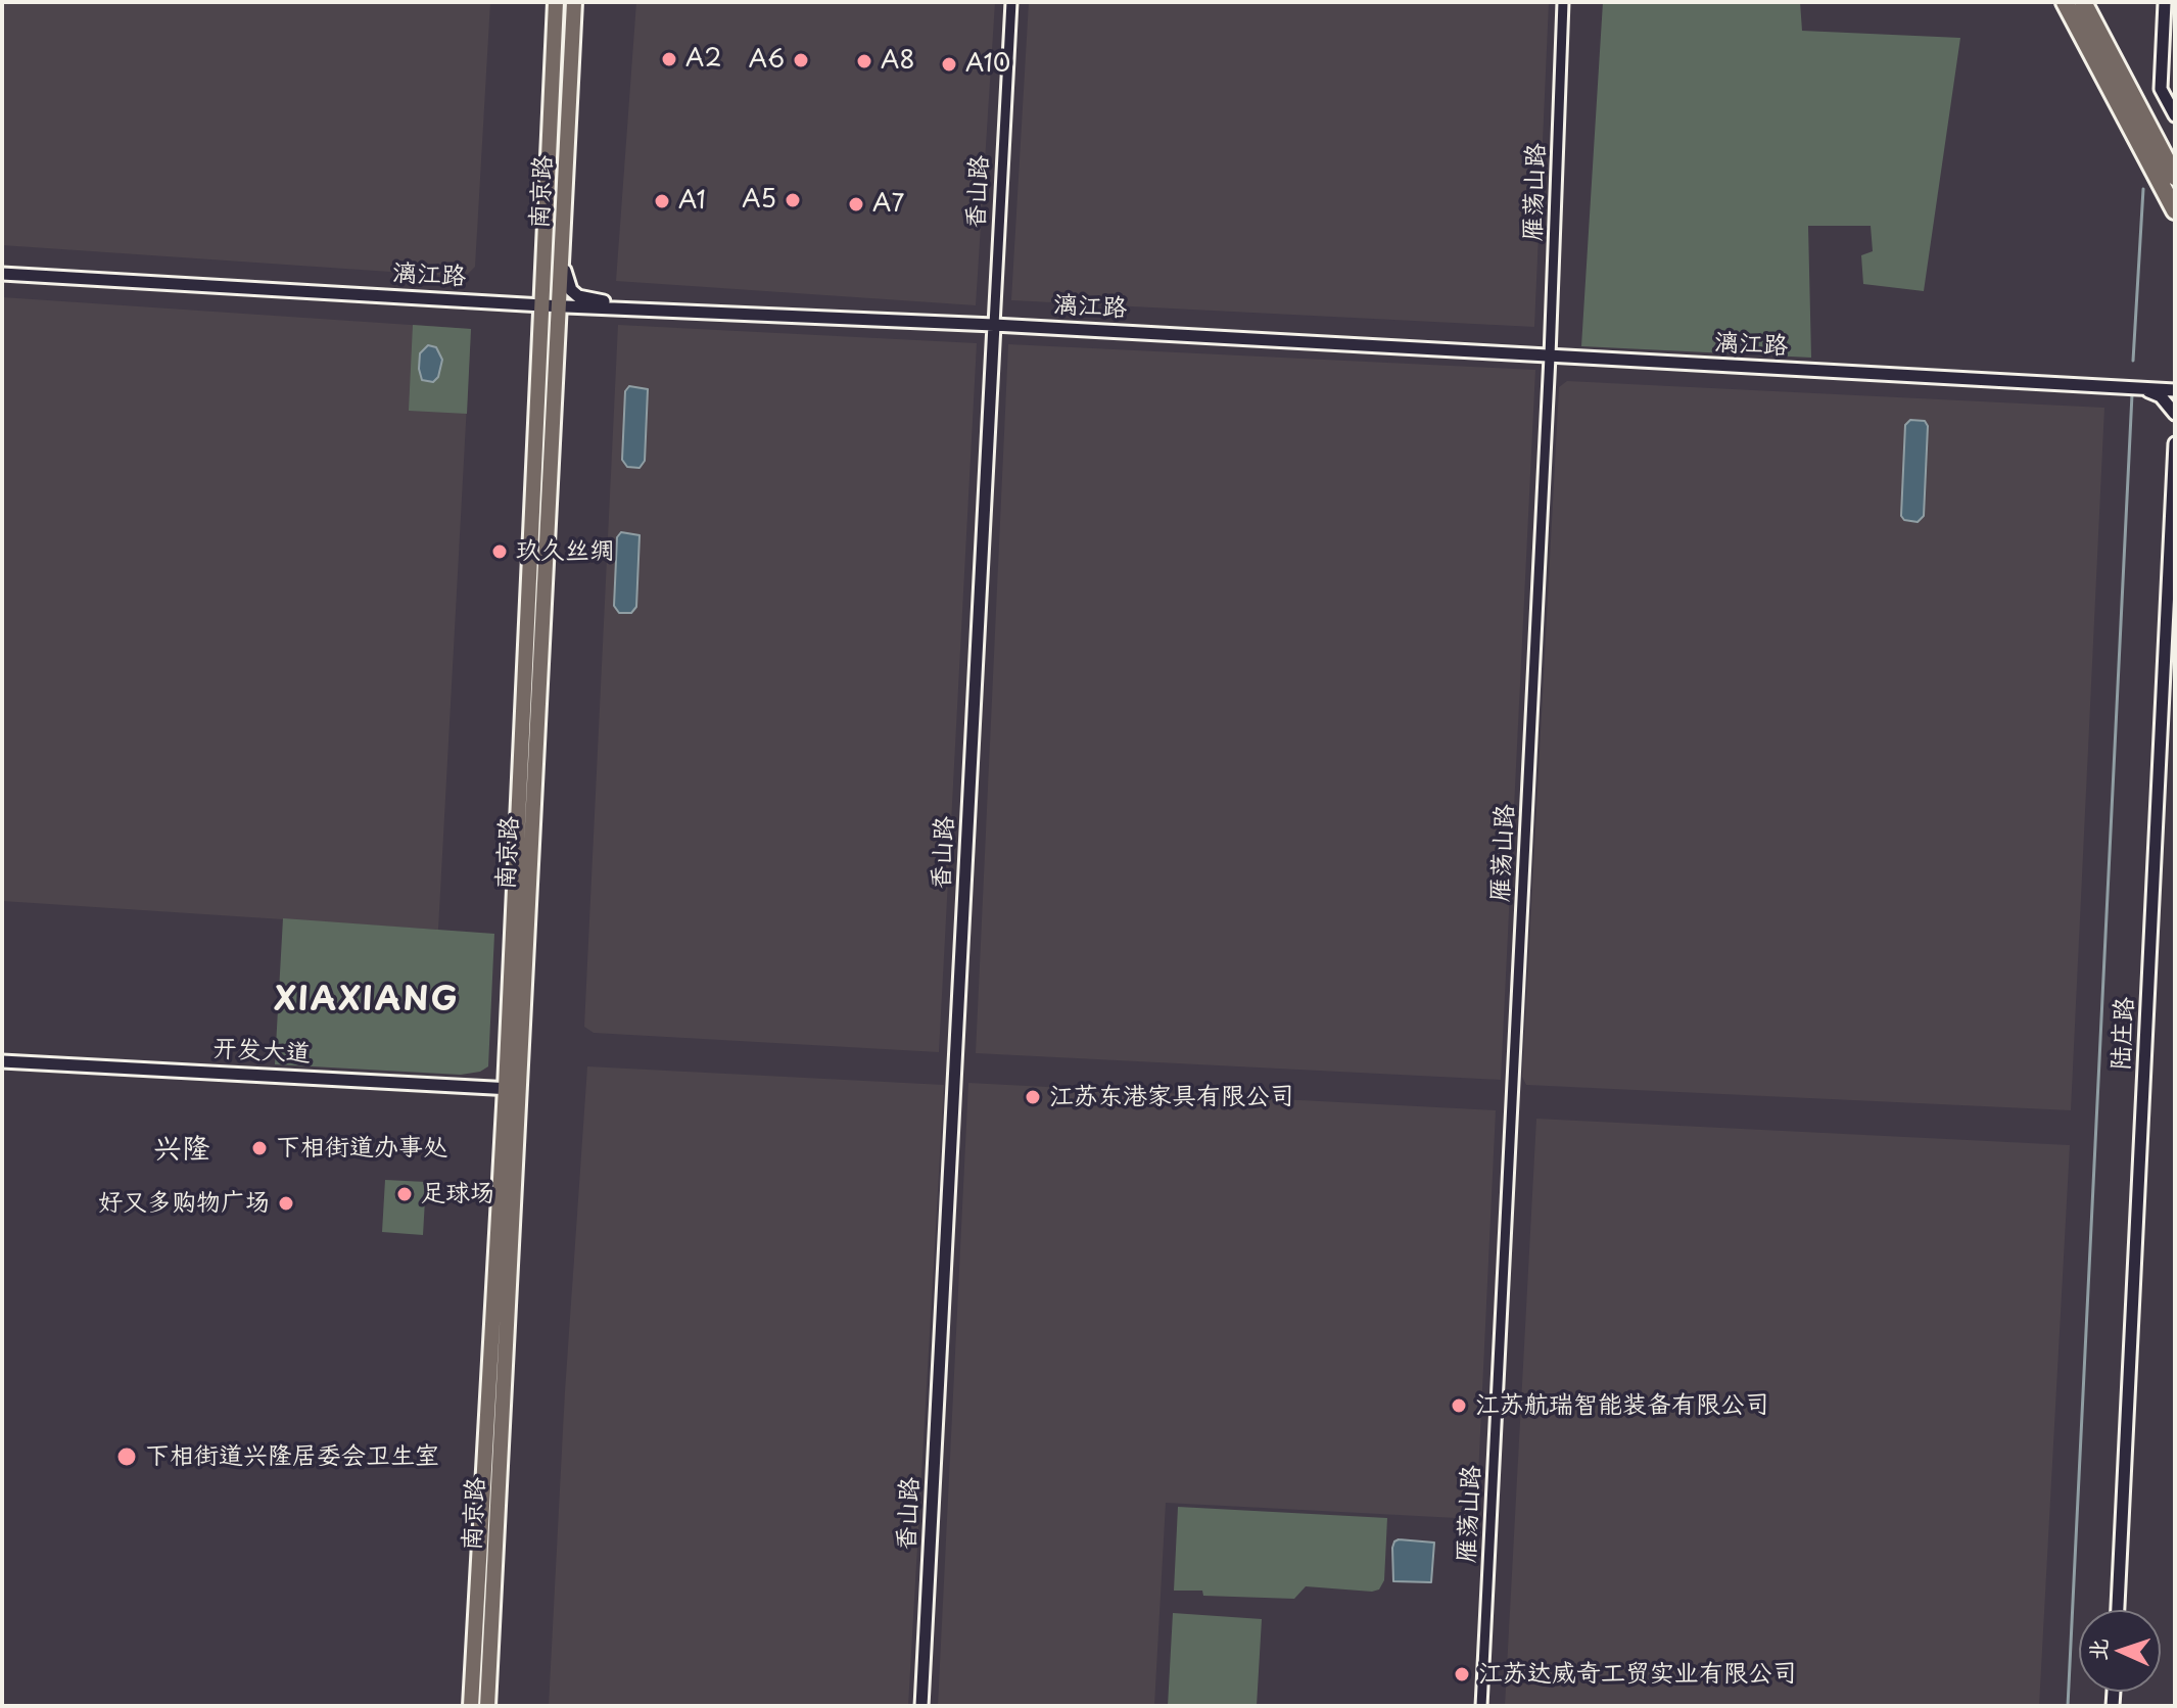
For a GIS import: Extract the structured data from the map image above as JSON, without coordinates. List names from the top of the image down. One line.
{"streets":{"main road":["南京路"],"street":["香山路","雁荡山路","漓江路","陆庄路","开发大道"]},"crossings":[["南京路","漓江路"],["南京路","开发大道"],["香山路","漓江路"],["雁荡山路","漓江路"]],"districts":["XIAXIANG","兴隆"],"places":["A2","A6","A8","A10","A5","A1","A7","玖久丝绸","江苏东港家具有限公司","下相街道办事处","足球场","好又多购物广场","江苏航瑞智能装备有限公司","下相街道兴隆居委会卫生室","江苏达威奇工贸实业有限公司"],"north":"left"}
